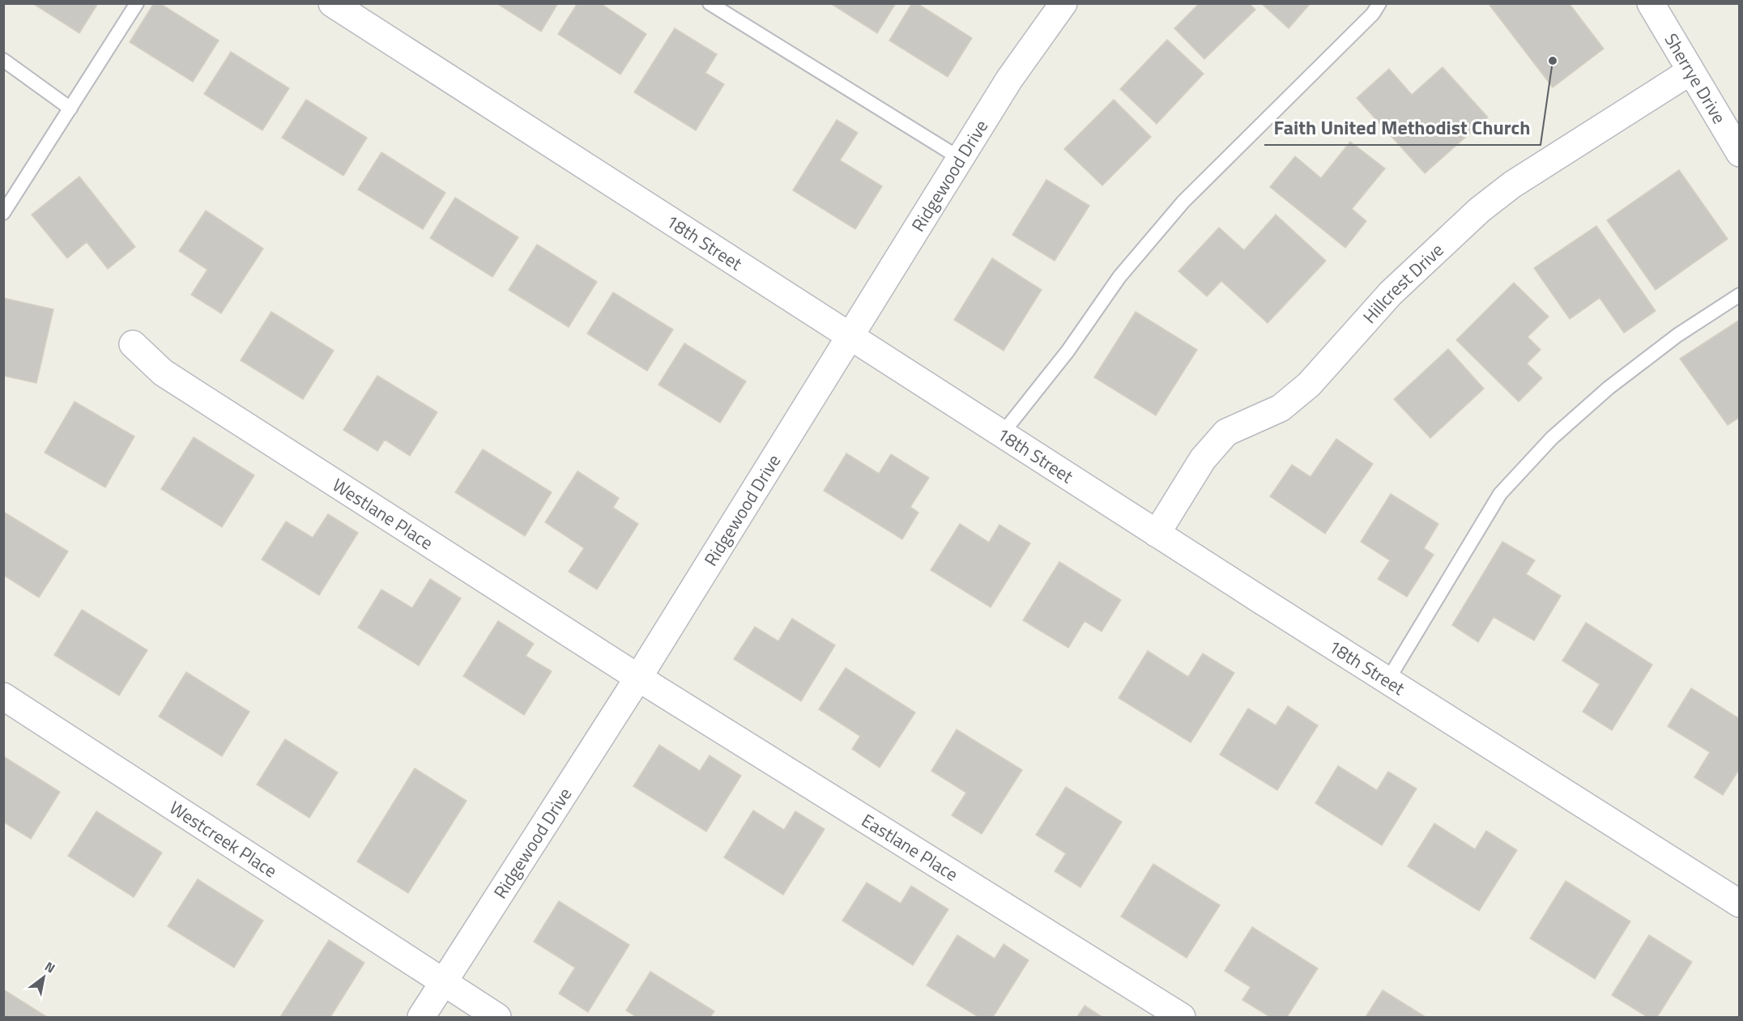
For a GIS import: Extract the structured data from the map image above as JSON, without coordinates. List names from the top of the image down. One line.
{"streets":{"street":["Sherrye Drive","Ridgewood Drive","18th Street","Hillcrest Drive","Westlane Place","Westcreek Place","Eastlane Place"]},"crossings":[["Sherrye Drive","Hillcrest Drive"],["Ridgewood Drive","18th Street"],["Ridgewood Drive","Westlane Place"],["Ridgewood Drive","Westcreek Place"],["Ridgewood Drive","Eastlane Place"],["18th Street","Hillcrest Drive"],["Westlane Place","Eastlane Place"]],"places":["Faith United Methodist Church"],"north":"top right"}
